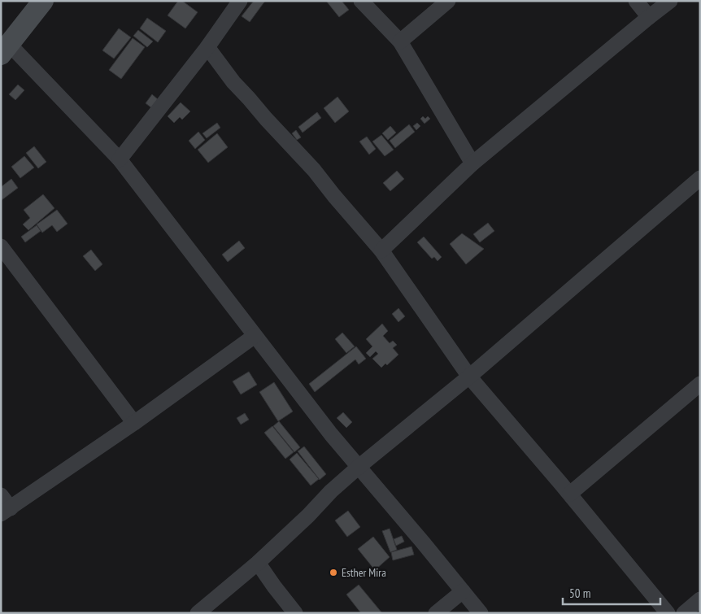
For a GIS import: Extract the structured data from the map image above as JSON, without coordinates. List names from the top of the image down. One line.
{"places":["Esther Mira"],"scale_bar":"50 m"}
